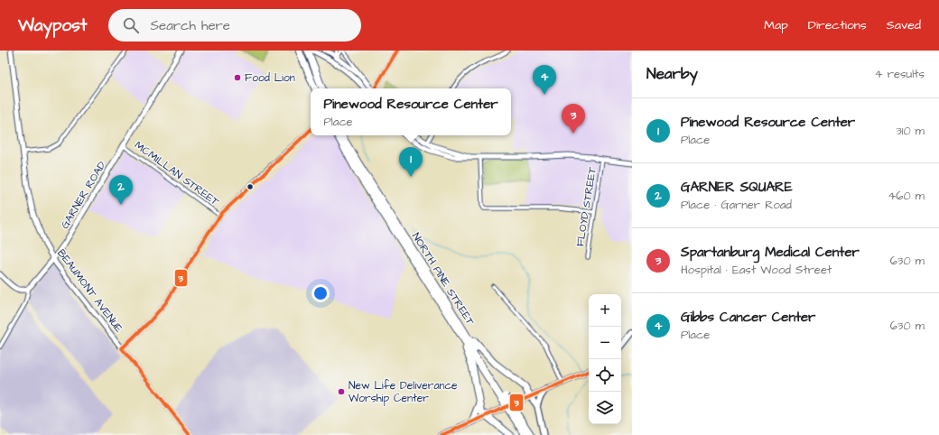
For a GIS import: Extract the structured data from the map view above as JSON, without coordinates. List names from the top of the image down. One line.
{"streets":{"highway":["NORTH PINE STREET"],"street":["MCMILLAN STREET","GARNER ROAD","FLOYD STREET","BEAUMONT AVENUE"]},"crossings":[["MCMILLAN STREET","GARNER ROAD"],["GARNER ROAD","BEAUMONT AVENUE"]],"places":["Food Lion","New Life Deliverance Worship Center"],"lines":["transit line 3"],"page":{"header":"Waypost","search":"Search here","nav":["Map","Directions","Saved"],"heading":["Nearby","4 results"],"pins":["4","3","1","2"],"popup":["Pinewood Resource Center","Place"],"list":[{"mark":"1","name":"Pinewood Resource Center","note":"Place","value":"310 m"},{"mark":"2","name":"GARNER SQUARE","note":"Place · Garner Road","value":"460 m"},{"mark":"3","name":"Spartanburg Medical Center","note":"Hospital · East Wood Street","value":"630 m"},{"mark":"4","name":"Gibbs Cancer Center","note":"Place","value":"630 m"}],"map_buttons":["+","−"]}}
